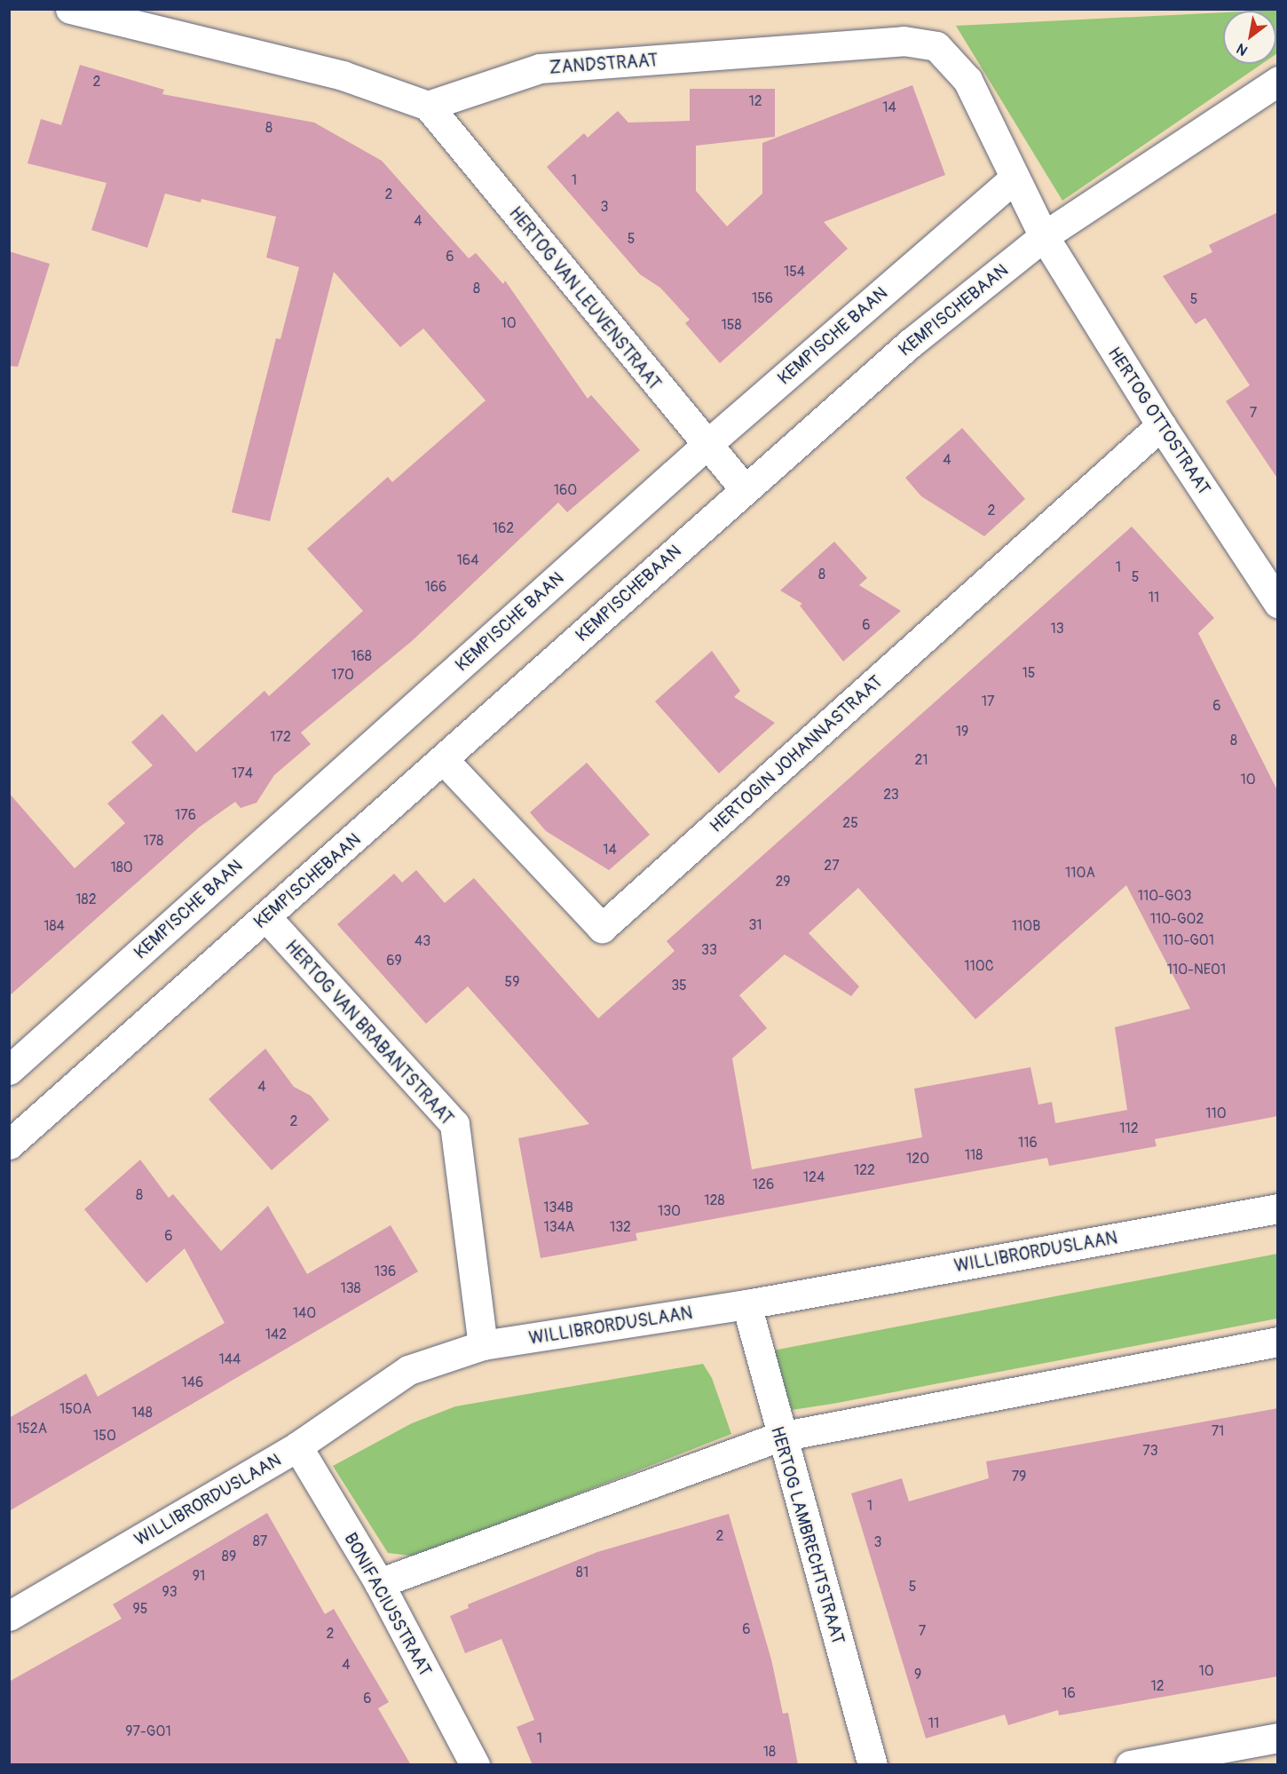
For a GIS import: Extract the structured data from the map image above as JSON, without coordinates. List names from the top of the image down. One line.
{"streets":{"street":["ZANDSTRAAT","HERTOG VAN LEUVENSTRAAT","KEMPISCHEBAAN","KEMPISCHE BAAN","HERTOG OTTOSTRAAT","HERTOGIN JOHANNASTRAAT","HERTOG VAN BRABANTSTRAAT","WILLIBRORDUSLAAN","HERTOG LAMBRECHTSTRAAT","BONIFACIUSSTRAAT"]},"crossings":[["ZANDSTRAAT","HERTOG VAN LEUVENSTRAAT"],["ZANDSTRAAT","KEMPISCHEBAAN"],["ZANDSTRAAT","KEMPISCHE BAAN"],["ZANDSTRAAT","HERTOG OTTOSTRAAT"],["HERTOG VAN LEUVENSTRAAT","KEMPISCHEBAAN"],["HERTOG VAN LEUVENSTRAAT","KEMPISCHE BAAN"],["KEMPISCHEBAAN","HERTOG OTTOSTRAAT"],["KEMPISCHEBAAN","HERTOGIN JOHANNASTRAAT"],["KEMPISCHEBAAN","HERTOG VAN BRABANTSTRAAT"],["HERTOG OTTOSTRAAT","HERTOGIN JOHANNASTRAAT"],["HERTOG VAN BRABANTSTRAAT","WILLIBRORDUSLAAN"],["WILLIBRORDUSLAAN","HERTOG LAMBRECHTSTRAAT"],["WILLIBRORDUSLAAN","BONIFACIUSSTRAAT"]],"house_numbers":["2","12","14","8","1","2","3","4","5","6","154","8","156","5","10","158","7","4","160","2","162","164","1","8","5","166","11","6","13","168","15","170","17","6","19","172","8","21","174","10","23","176","25","178","14","27","180","110A","29","110-G03","182","110-G02","31","184","110B","110-G01","43","33","69","110C","110-NE01","59","35","4","110","2","112","116","118","120","122","124","126","8","128","134B","130","134A","132","6","136","138","140","142","144","146","150A","148","152A","71","150","73","79","1","2","87","3","89","81","91","5","93","95","6","7","2","4","10","9","12","16","6","11","97-G01","1","18"],"north":"bottom left"}
